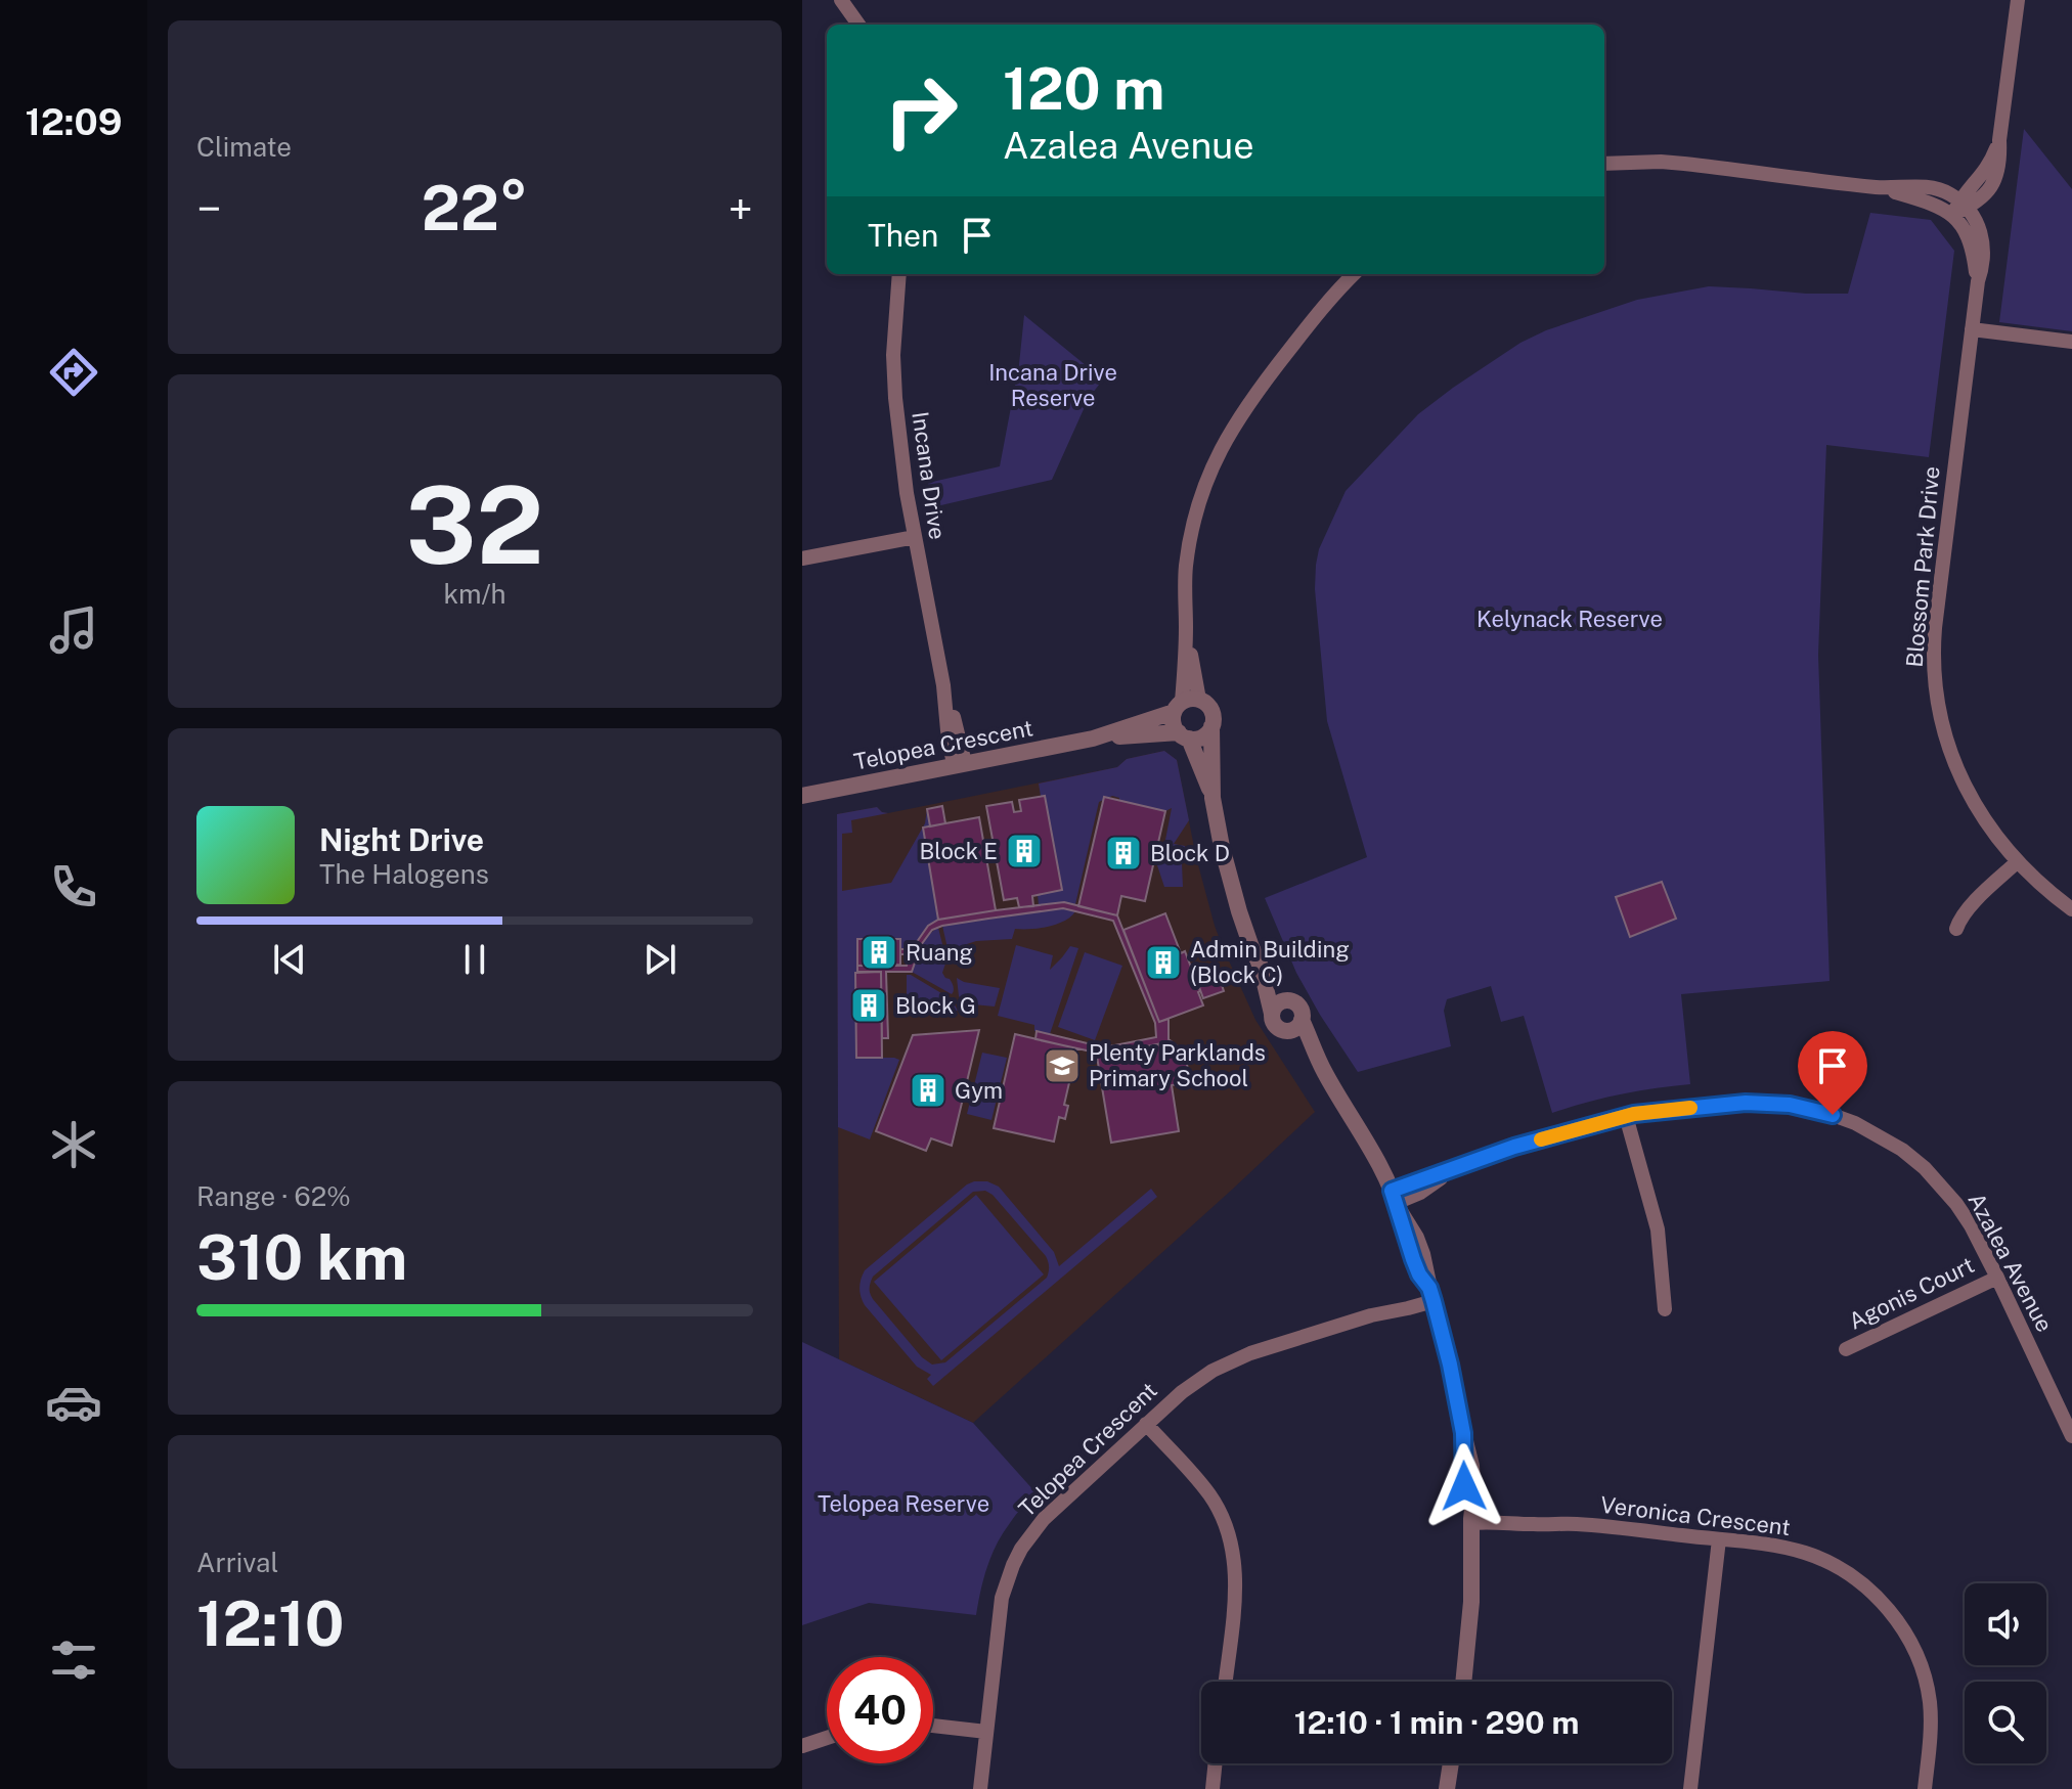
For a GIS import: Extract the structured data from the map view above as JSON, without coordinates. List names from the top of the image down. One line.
{"streets":{"street":["Incana Drive","Blossom Park Drive","Telopea Crescent","Azalea Avenue","Agonis Court","Veronica Crescent"]},"crossings":[["Incana Drive","Telopea Crescent"],["Azalea Avenue","Agonis Court"]],"parks":["Incana Drive Reserve","Kelynack Reserve","Telopea Reserve"],"places":{"building":["Block E","Block D","Ruang","Admin Building (Block C)","Block G","Gym"],"school or university":["Plenty Parklands Primary School"]},"page":{"tabs":"12:09","tile":["Climate",["32","km/h"],["Range · 62%","310 km"],["Arrival","12:10"]],"turn":["120 m","Azalea Avenue"],"heat":["−","22°","+"],"then":"Then","song":["Night Drive","The Halogens"],"limit":"40","trip":"12:10 · 1 min · 290 m"}}
